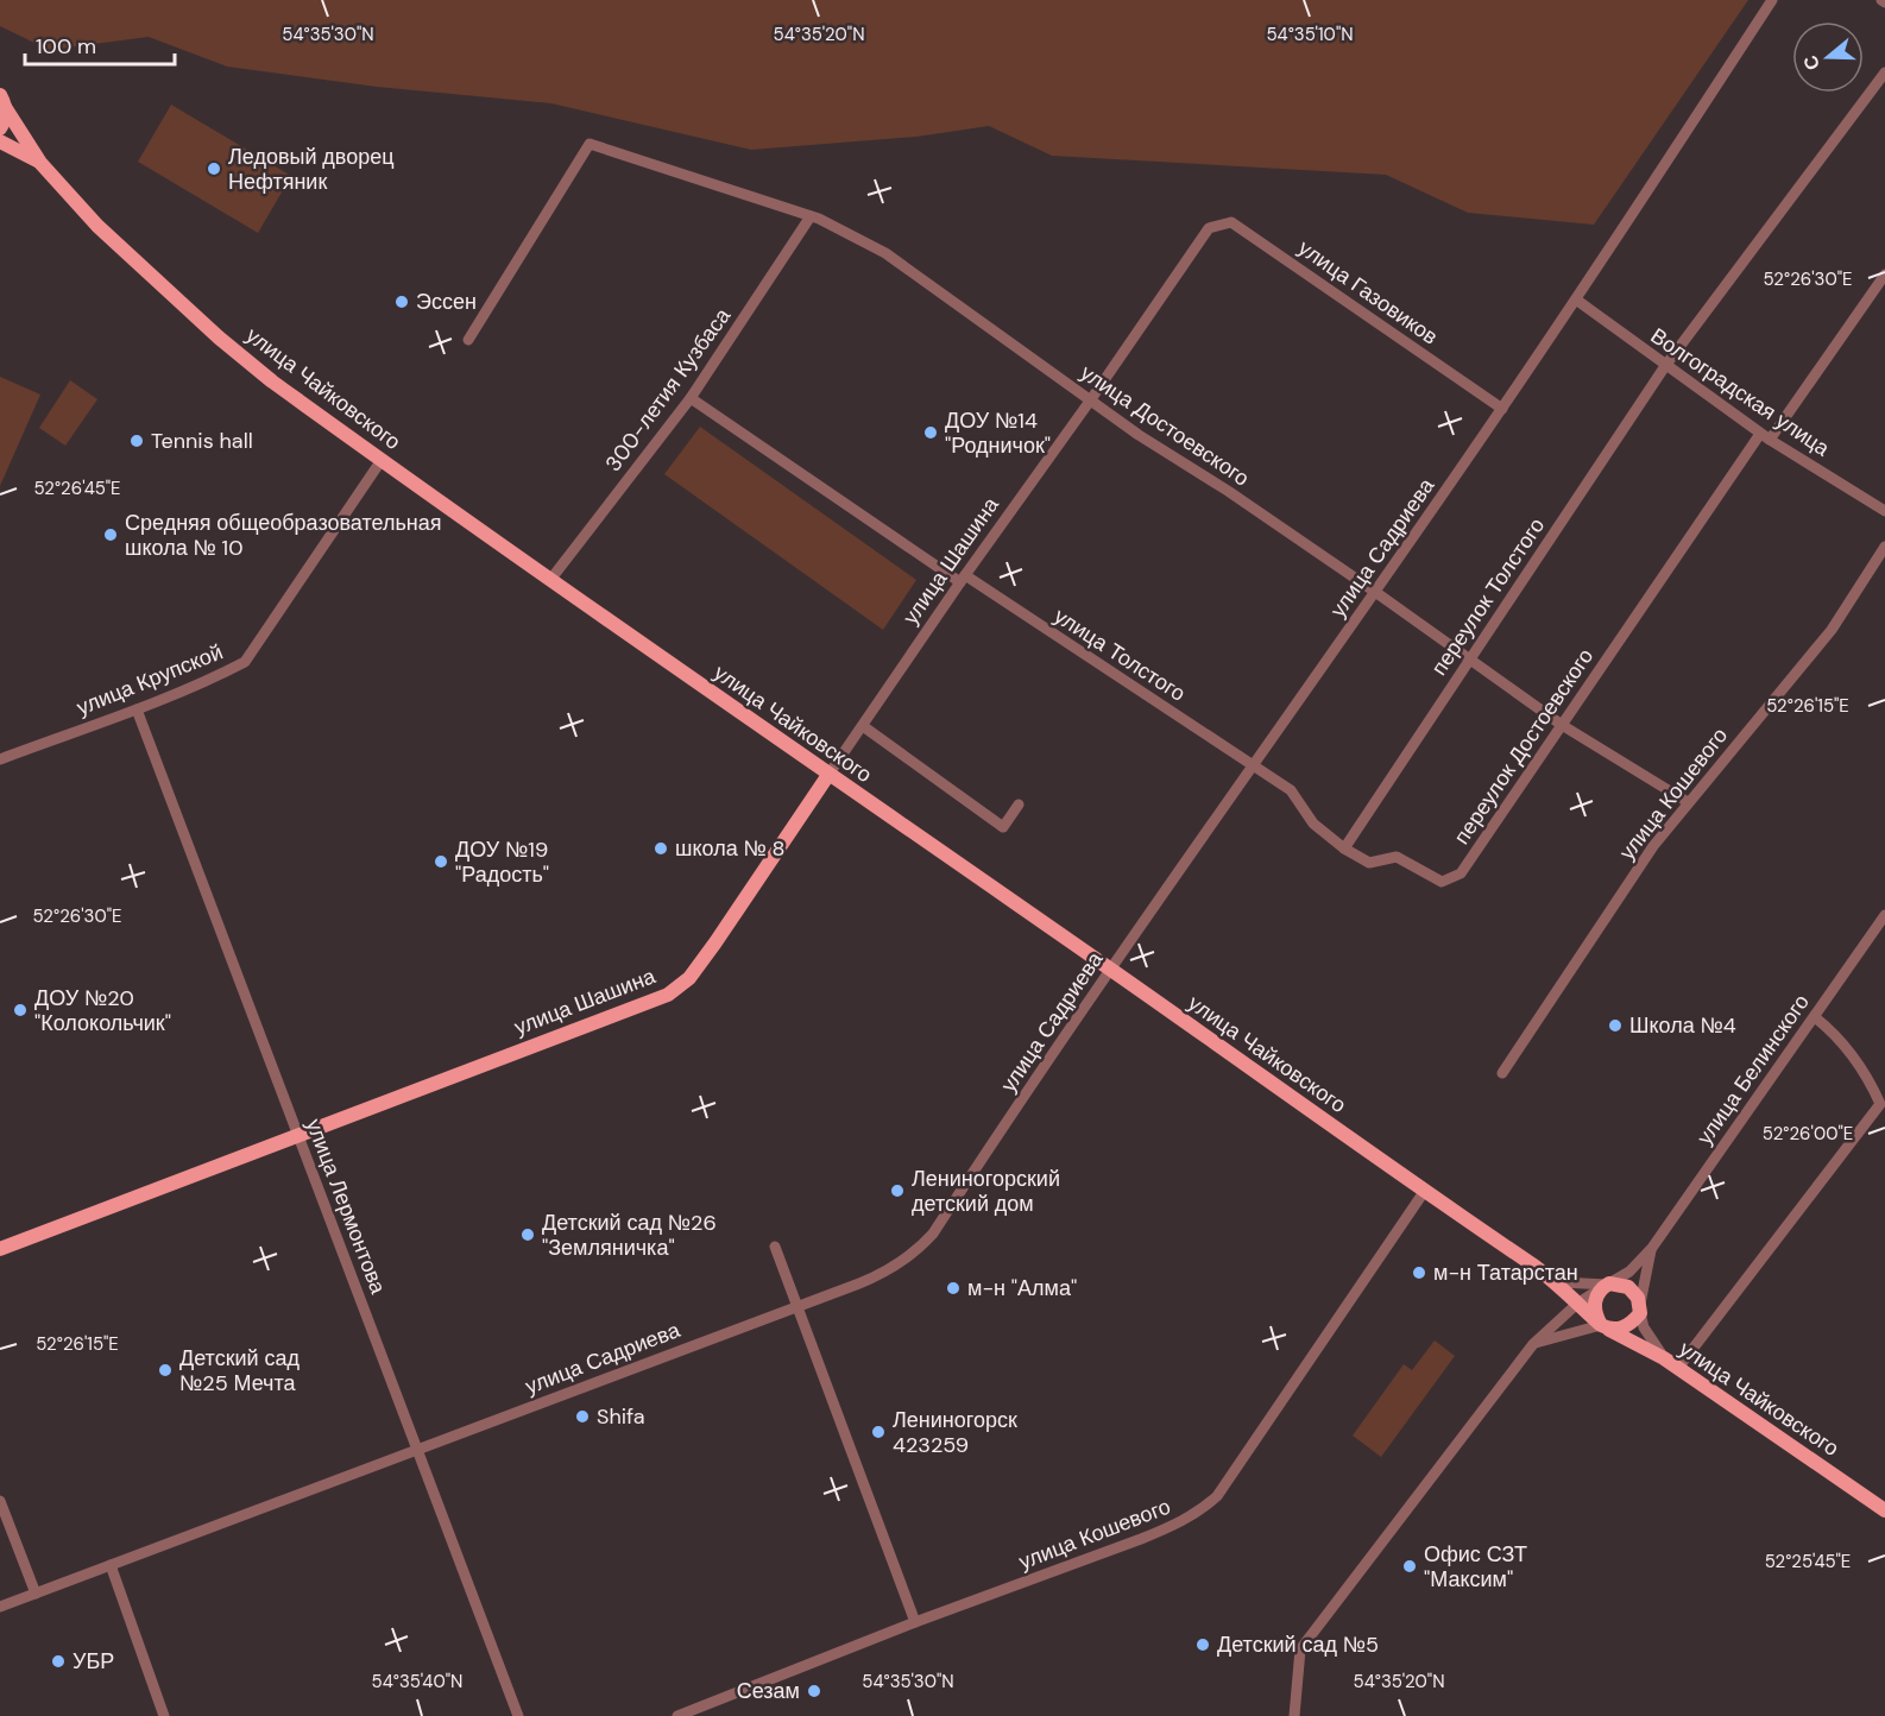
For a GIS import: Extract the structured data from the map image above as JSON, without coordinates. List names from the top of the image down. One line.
{"streets":{"main road":["улица Чайковского","улица Шашина"],"street":["улица Газовиков","300-летия Кузбаса","Волгоградская улица","улица Достоевского","улица Садриева","переулок Толстого","улица Толстого","улица Крупской","переулок Достоевского","улица Кошевого","улица Белинского","улица Лермонтова"]},"crossings":[["улица Газовиков","улица Садриева"],["улица Газовиков","улица Шашина"],["улица Чайковского","300-летия Кузбаса"],["улица Чайковского","улица Садриева"],["улица Чайковского","улица Шашина"],["улица Чайковского","улица Крупской"],["улица Чайковского","улица Кошевого"],["300-летия Кузбаса","улица Достоевского"],["300-летия Кузбаса","улица Толстого"],["Волгоградская улица","улица Садриева"],["Волгоградская улица","переулок Толстого"],["Волгоградская улица","переулок Достоевского"],["улица Достоевского","улица Садриева"],["улица Достоевского","улица Шашина"],["улица Достоевского","переулок Толстого"],["улица Достоевского","переулок Достоевского"],["улица Достоевского","улица Кошевого"],["улица Садриева","улица Толстого"],["улица Садриева","переулок Достоевского"],["улица Садриева","улица Лермонтова"],["улица Шашина","улица Толстого"],["улица Шашина","улица Лермонтова"],["переулок Толстого","переулок Достоевского"],["улица Толстого","переулок Достоевского"],["улица Крупской","улица Лермонтова"]],"places":["Ледовый дворец Нефтяник","Эссен","ДОУ №14 \"Родничок\"","Tennis hall","Средняя общеобразовательная школа № 10","школа № 8","ДОУ №19 \"Радость\"","ДОУ №20 \"Колокольчик\"","Школа №4","Лениногорский детский дом","Детский сад №26 \"Земляничка\"","м-н Татарстан","м-н \"Алма\"","Детский сад №25 Мечта","Shifa","Лениногорск 423259","Офис СЗТ \"Максим\"","Детский сад №5","УБР","Сезам"],"scale_bar":"100 m","north":"left","coordinates":["54°35'10\"N","54°35'30\"N","54°35'20\"N","52°26'30\"E","52°26'45\"E","52°26'15\"E","52°26'00\"E","52°25'45\"E","54°35'40\"N"]}
